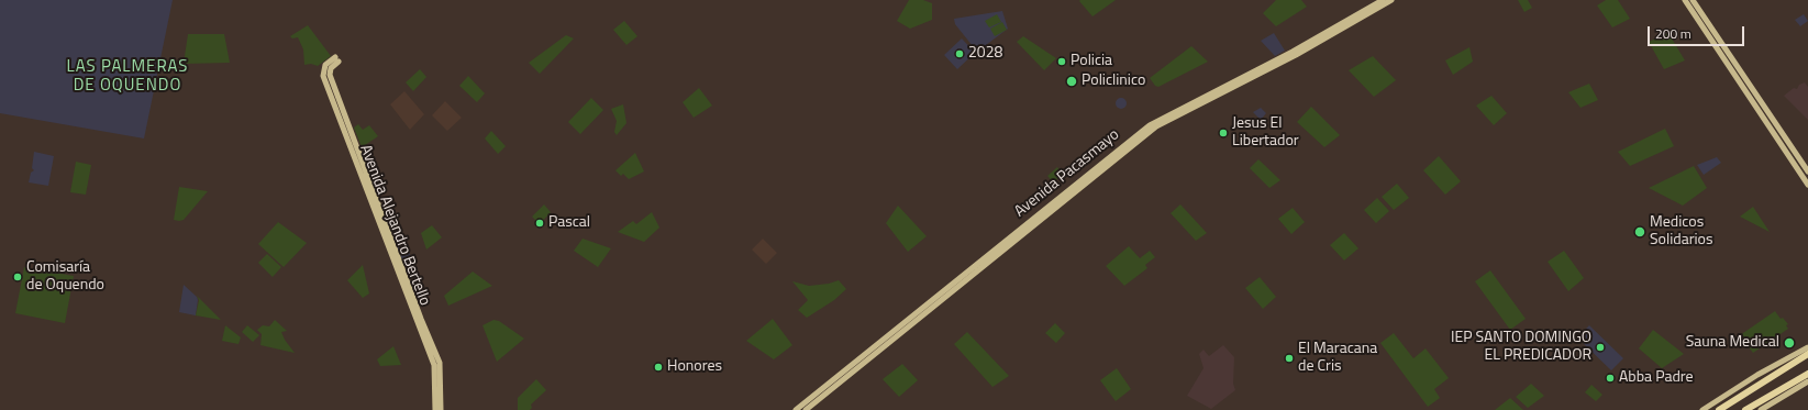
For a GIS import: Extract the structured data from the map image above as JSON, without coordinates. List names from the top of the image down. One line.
{"streets":{"main road":["Avenida Pacasmayo","Avenida Alejandro Bertello"]},"districts":["LAS PALMERAS DE OQUENDO"],"places":["2028","Policia","Policlinico","Jesus El Libertador","Pascal","Medicos Solidarios","Comisaría de Oquendo","Sauna Medical","IEP SANTO DOMINGO EL PREDICADOR","El Maracana de Cris","Honores","Abba Padre"],"scale_bar":"200 m"}
